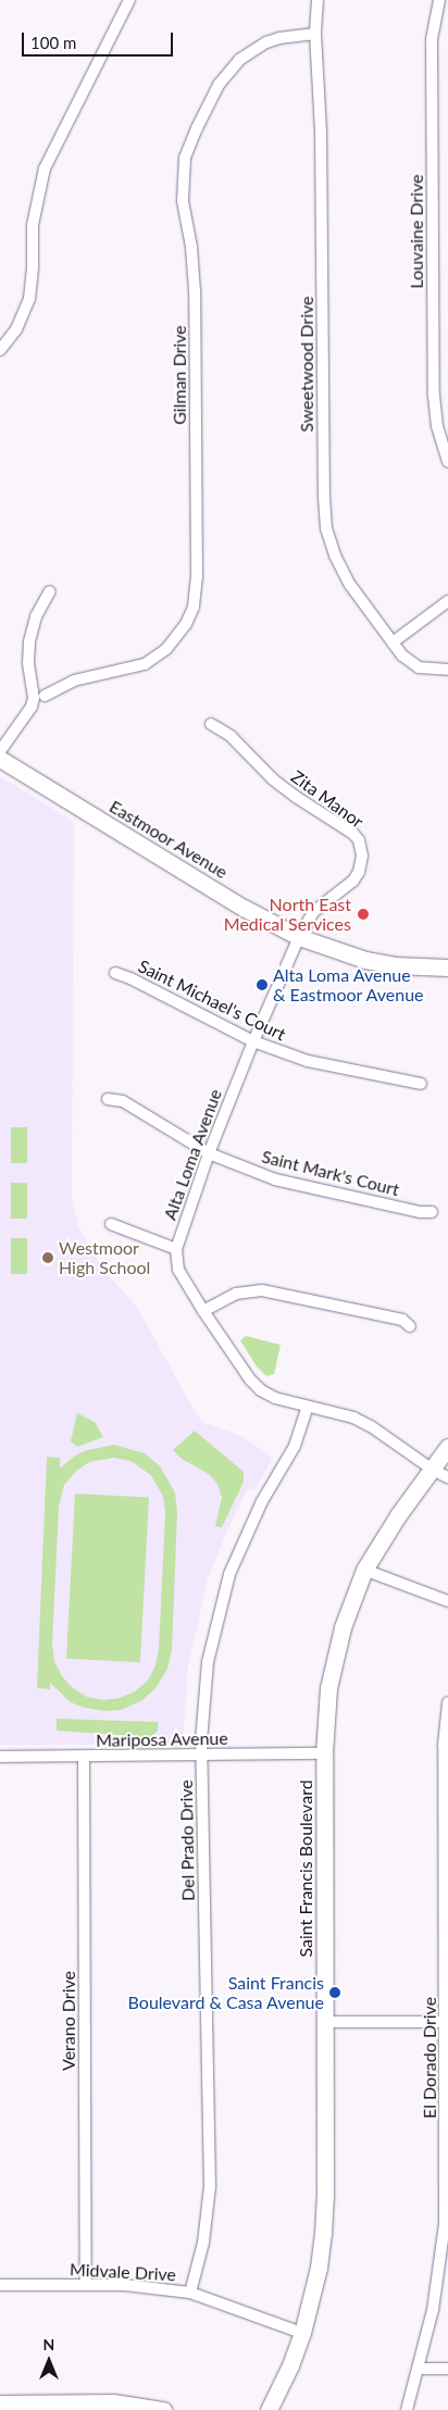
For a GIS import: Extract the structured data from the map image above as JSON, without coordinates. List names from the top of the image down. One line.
{"streets":{"street":["Louvaine Drive","Sweetwood Drive","Gilman Drive","Zita Manor","Eastmoor Avenue","Saint Michael's Court","Alta Loma Avenue","Saint Mark's Court","Mariposa Avenue","Del Prado Drive","Saint Francis Boulevard","Verano Drive","El Dorado Drive","Midvale Drive"]},"crossings":[["Sweetwood Drive","Gilman Drive"],["Zita Manor","Eastmoor Avenue"],["Zita Manor","Alta Loma Avenue"],["Eastmoor Avenue","Alta Loma Avenue"],["Saint Michael's Court","Alta Loma Avenue"],["Alta Loma Avenue","Saint Mark's Court"],["Alta Loma Avenue","Del Prado Drive"],["Alta Loma Avenue","Saint Francis Boulevard"],["Mariposa Avenue","Del Prado Drive"],["Mariposa Avenue","Saint Francis Boulevard"],["Mariposa Avenue","Verano Drive"],["Del Prado Drive","Midvale Drive"],["Saint Francis Boulevard","Midvale Drive"],["Verano Drive","Midvale Drive"]],"places":["North East Medical Services","Alta Loma Avenue & Eastmoor Avenue","Westmoor High School","Saint Francis Boulevard & Casa Avenue"],"scale_bar":"100 m","north":"top"}
